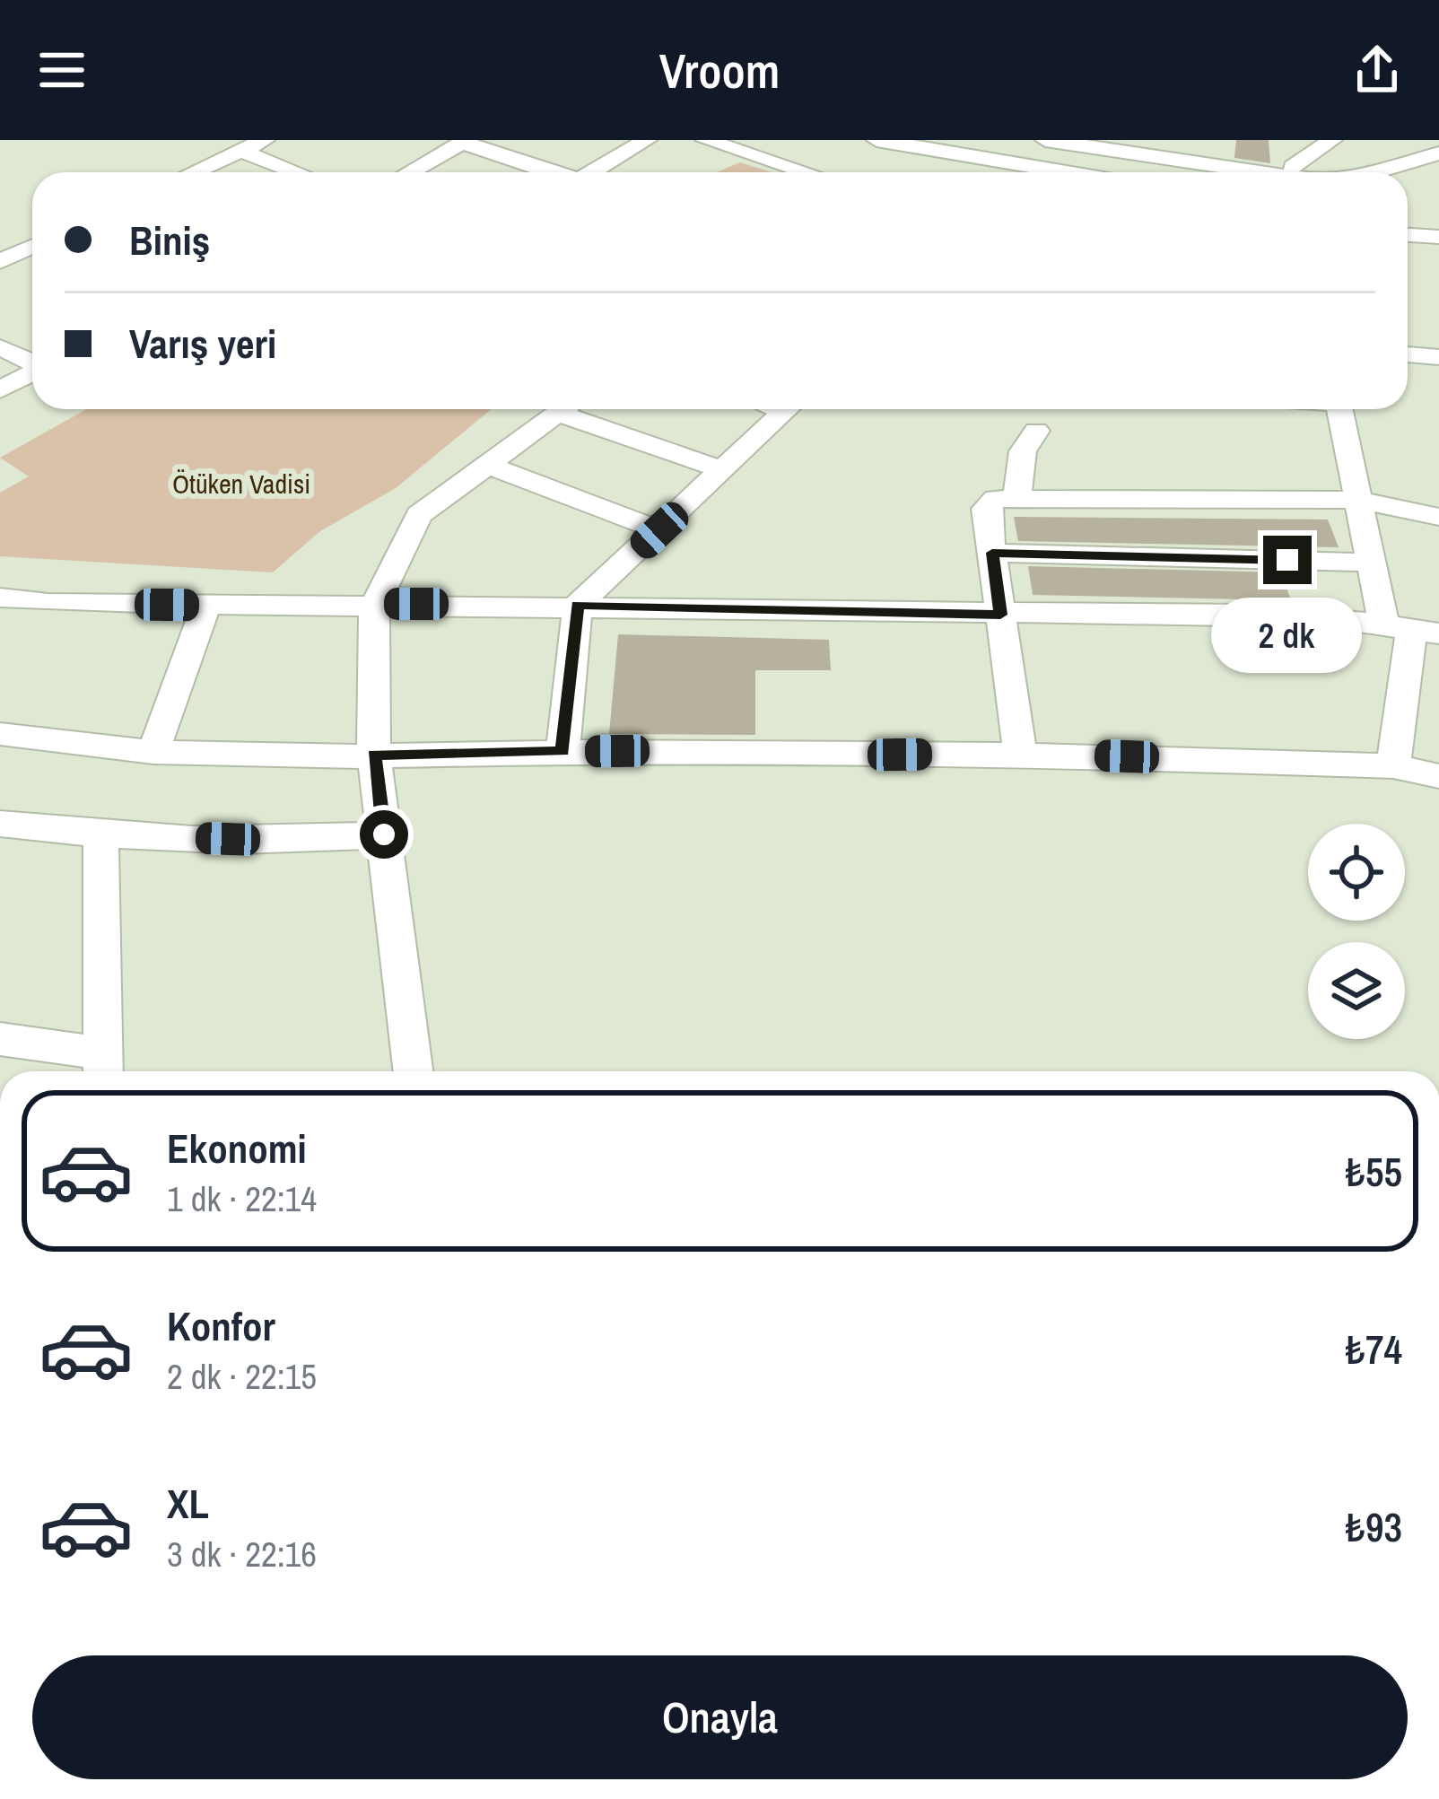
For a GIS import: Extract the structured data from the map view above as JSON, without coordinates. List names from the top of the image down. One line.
{"parks":["Ötüken Vadisi"],"page":{"header":"Vroom","banner":["Biniş","Varış yeri"],"bubble":"2 dk","list":[{"name":"Ekonomi","note":"1 dk · 22:14","value":"₺55"},{"name":"Konfor","note":"2 dk · 22:15","value":"₺74"},{"name":"XL","note":"3 dk · 22:16","value":"₺93"}],"buttons":"Onayla"}}
